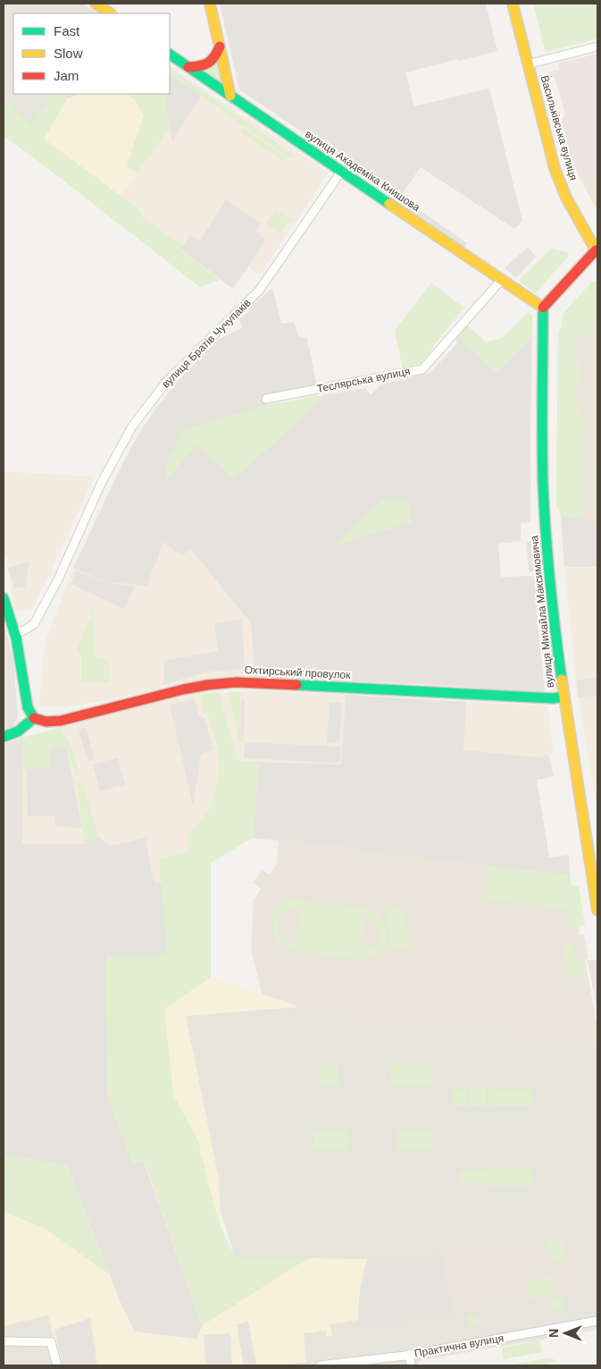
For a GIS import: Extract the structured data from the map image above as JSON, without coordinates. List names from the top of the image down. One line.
{"streets":{"main road":["Васильківська вулиця","вулиця Академіка Книшова","вулиця Михайла Максимовича","Охтирський провулок"],"street":["вулиця Братів Чучупаків","Теслярська вулиця","Практична вулиця"]},"crossings":[["вулиця Академіка Книшова","вулиця Братів Чучупаків"],["вулиця Академіка Книшова","Теслярська вулиця"],["вулиця Академіка Книшова","вулиця Михайла Максимовича"],["вулиця Михайла Максимовича","Охтирський провулок"]],"legend":["Fast","Slow","Jam"],"north":"left"}
